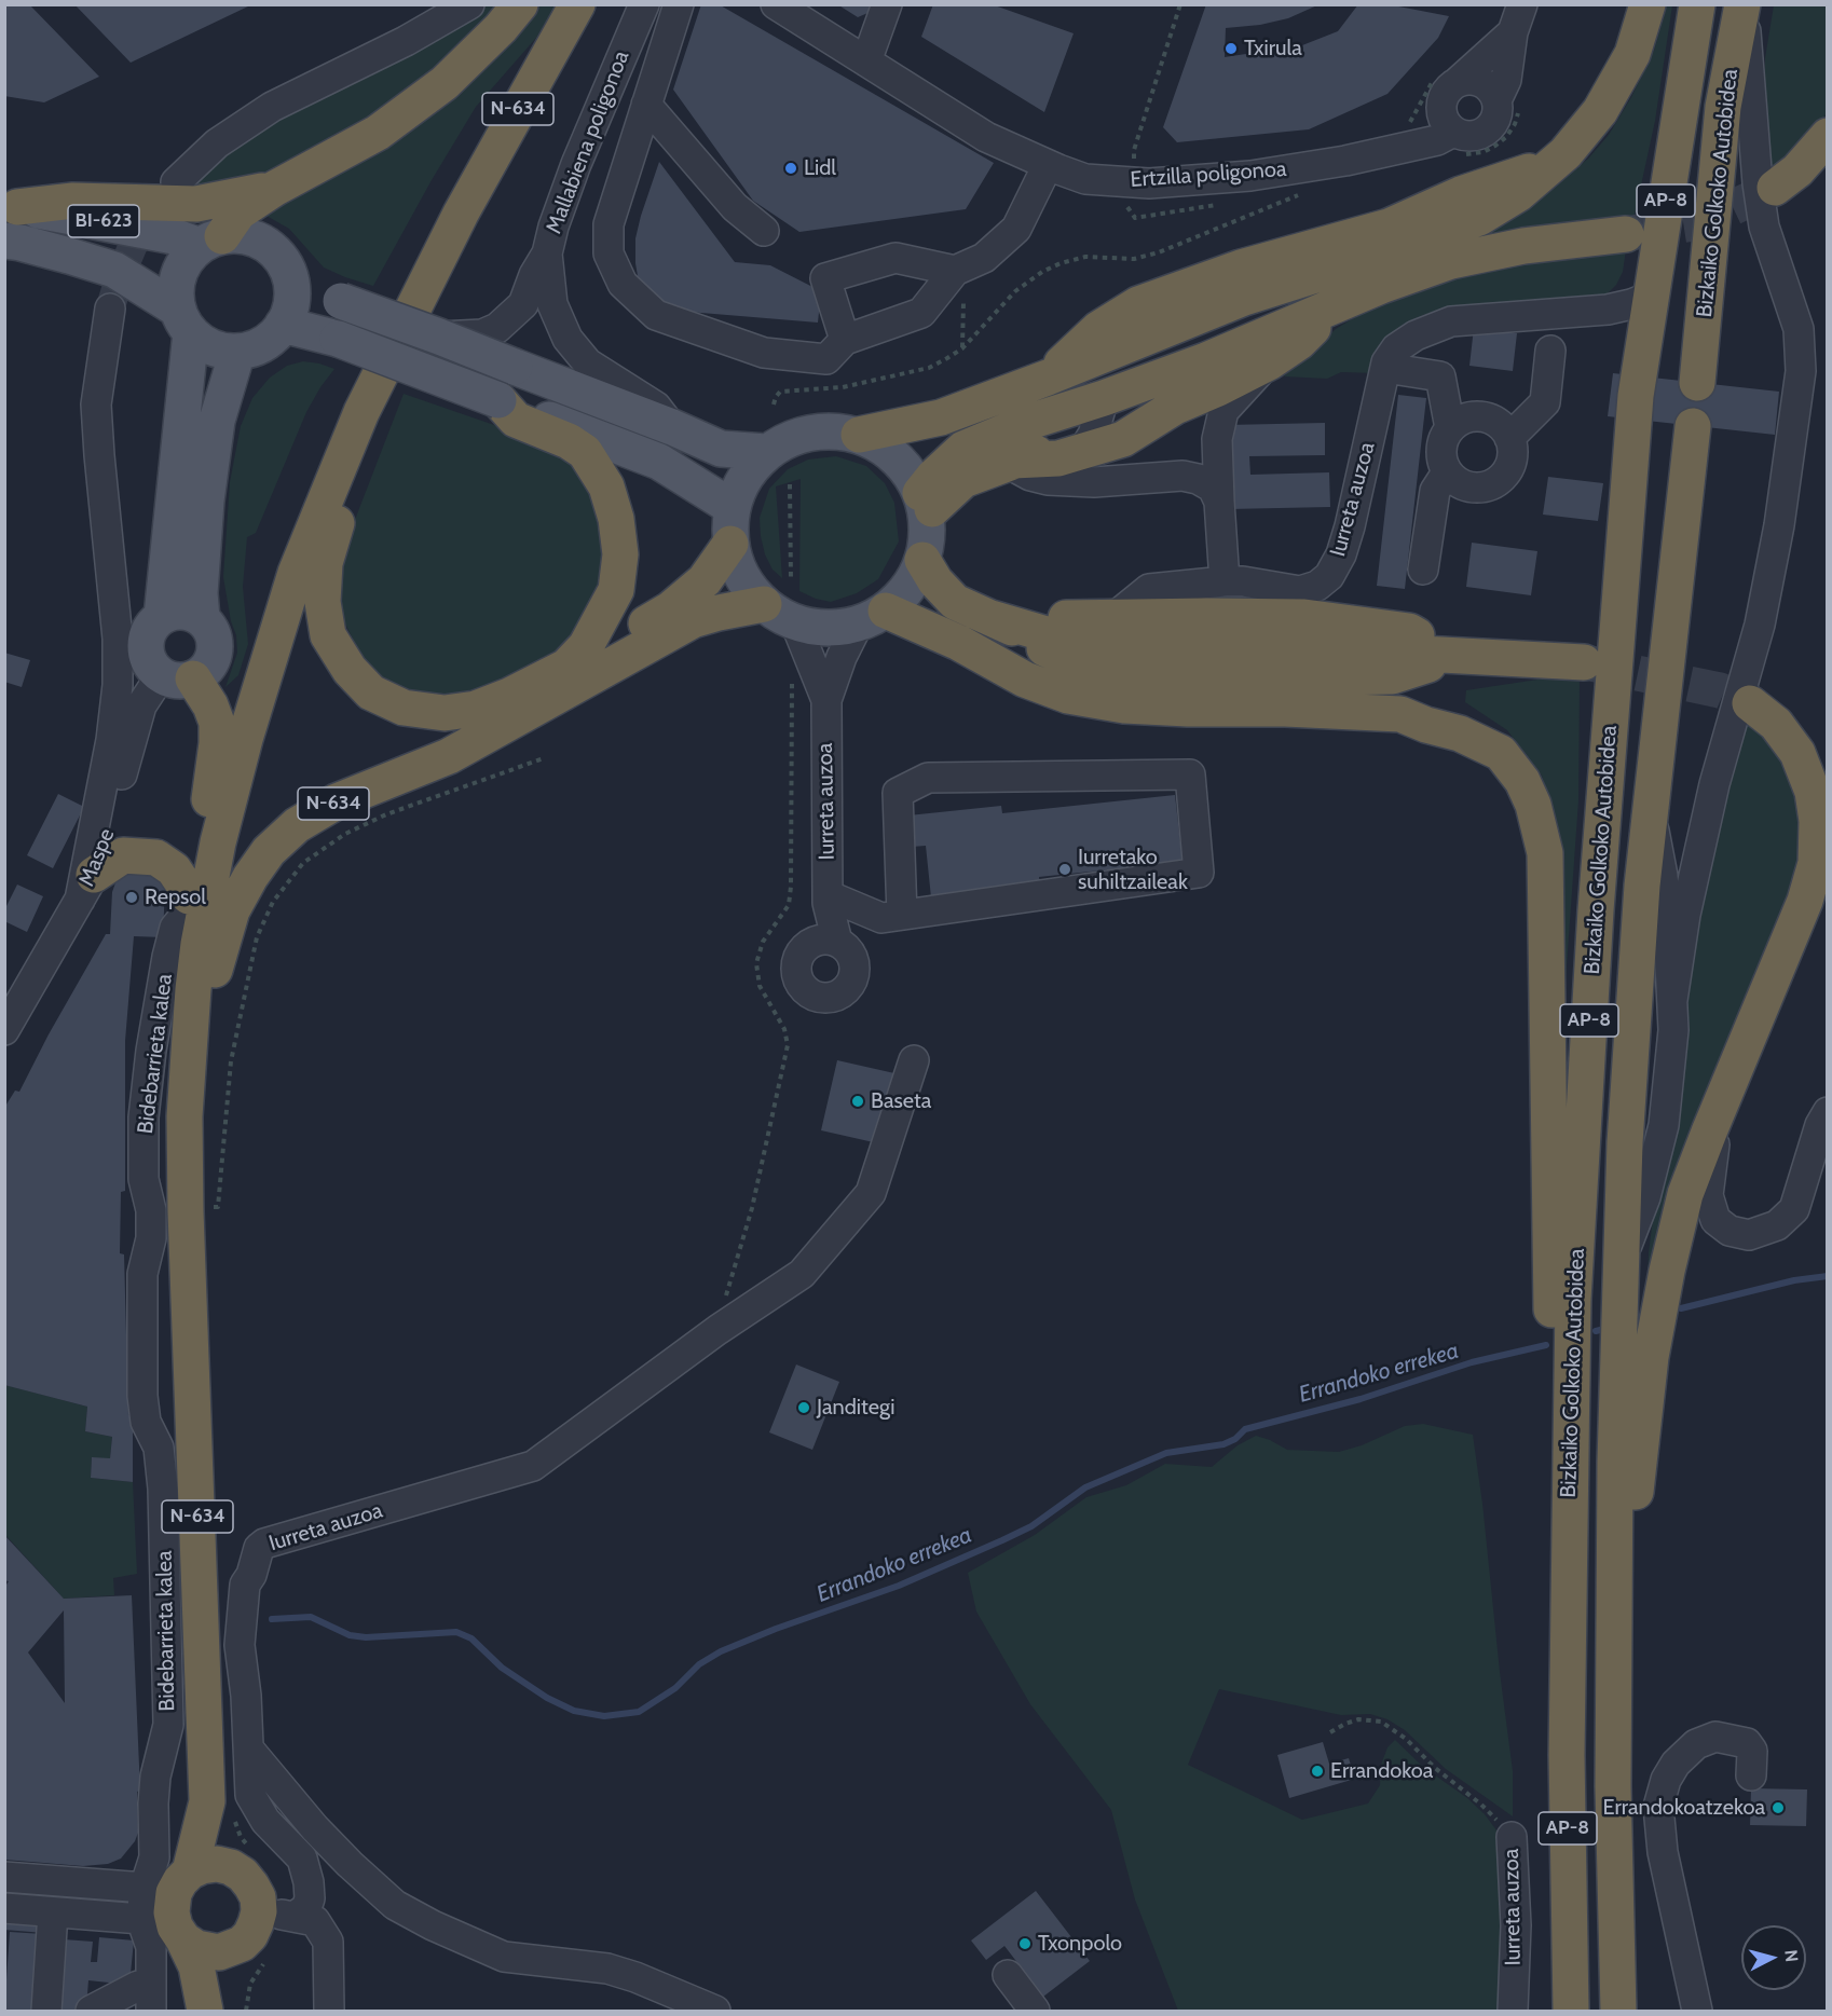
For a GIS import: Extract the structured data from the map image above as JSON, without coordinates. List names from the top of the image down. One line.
{"streets":{"highway":["N-634","Bizkaiko Golkoko Autobidea","AP-8","Bidebarrieta kalea"],"main road":["BI-623"],"street":["Mallabiena poligonoa","Ertzilla poligonoa","Iurreta auzoa","Maspe"]},"crossings":[["N-634","Bidebarrieta kalea"],["Bizkaiko Golkoko Autobidea","Iurreta auzoa"]],"water":["Errandoko errekea"],"places":["Txirula","Lidl","Iurretako suhiltzaileak","Repsol","Baseta","Janditegi","Errandokoa","Errandokoatzekoa","Txonpolo"],"north":"right"}
